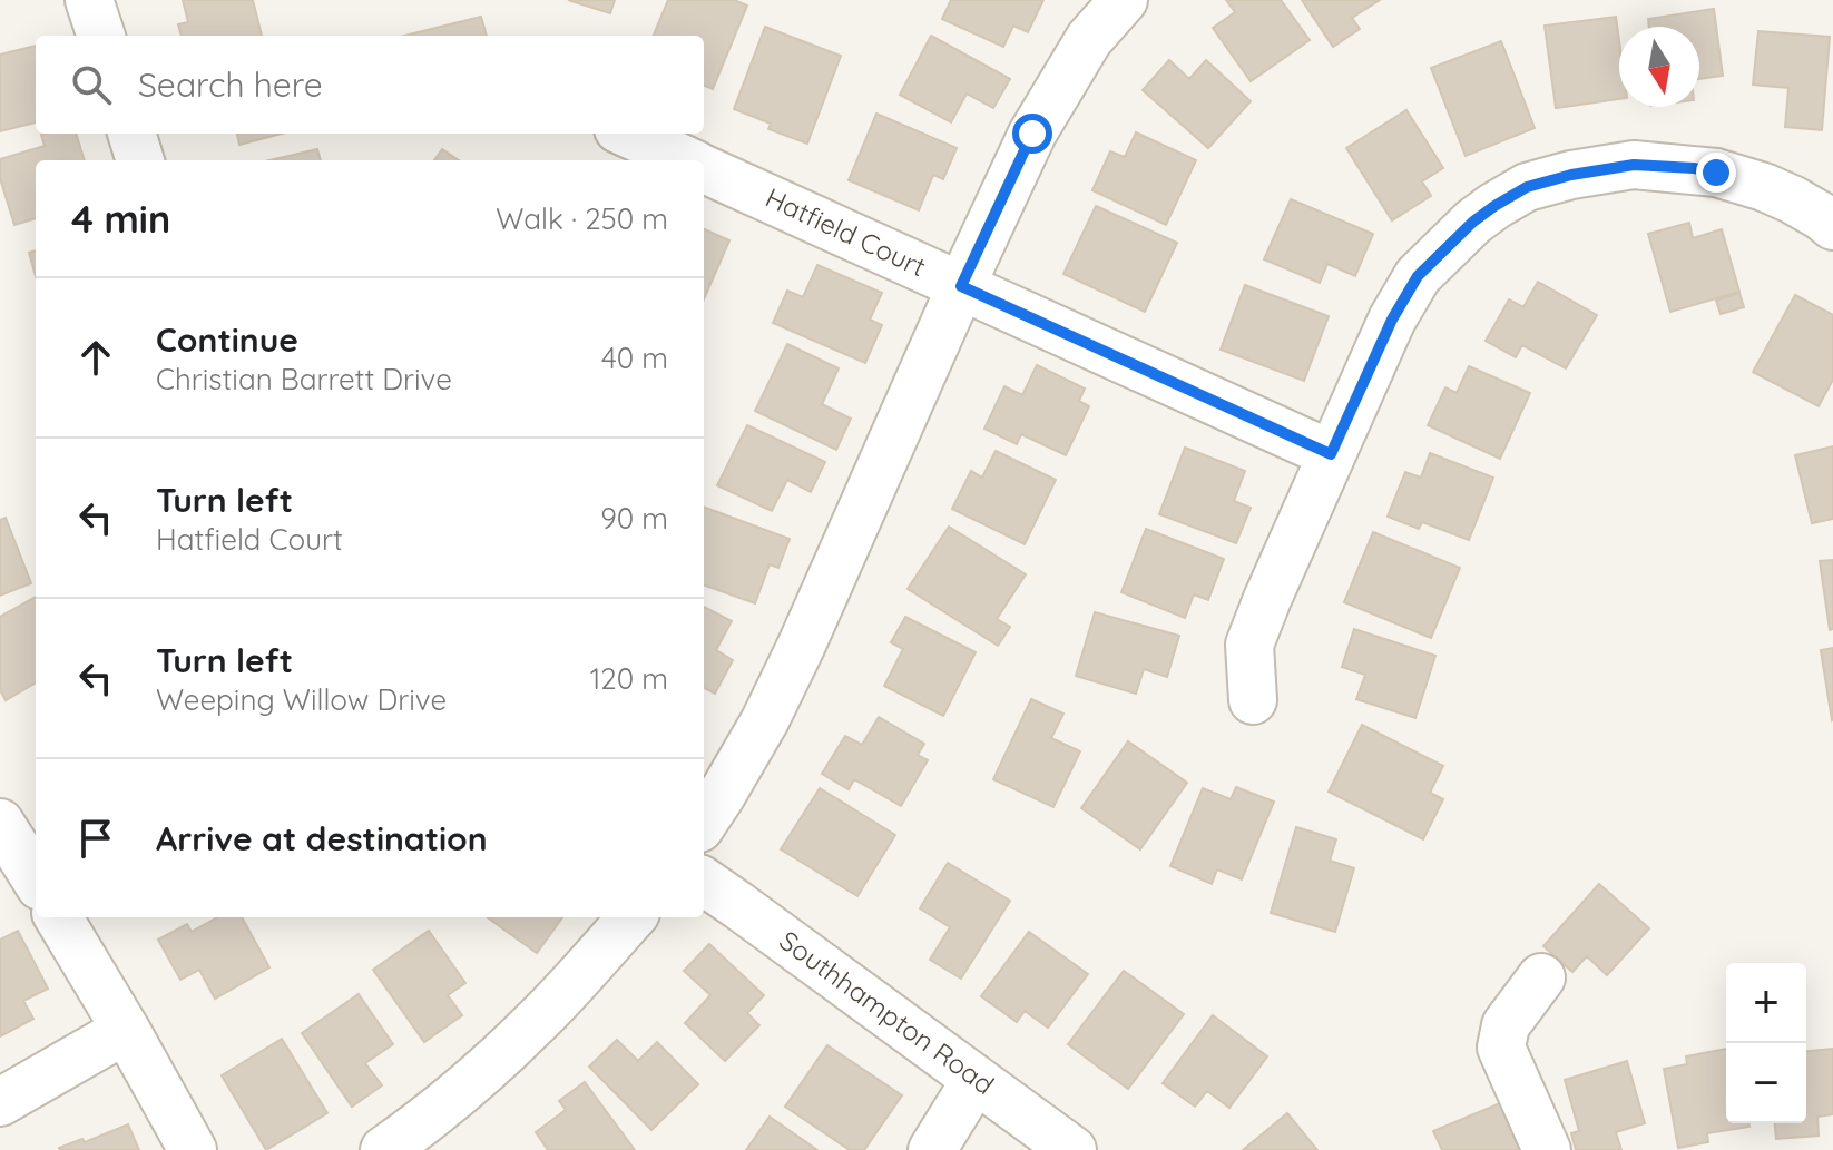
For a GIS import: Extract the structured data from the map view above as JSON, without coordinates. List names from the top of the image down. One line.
{"streets":{"street":["Hatfield Court","Southhampton Road"]},"north":"bottom","page":{"search":"Search here","heading":["4 min","Walk · 250 m"],"list":[["Continue","Christian Barrett Drive","40 m"],["Turn left","Hatfield Court","90 m"],["Turn left","Weeping Willow Drive","120 m"],"Arrive at destination"],"map_buttons":["+","−"]}}
